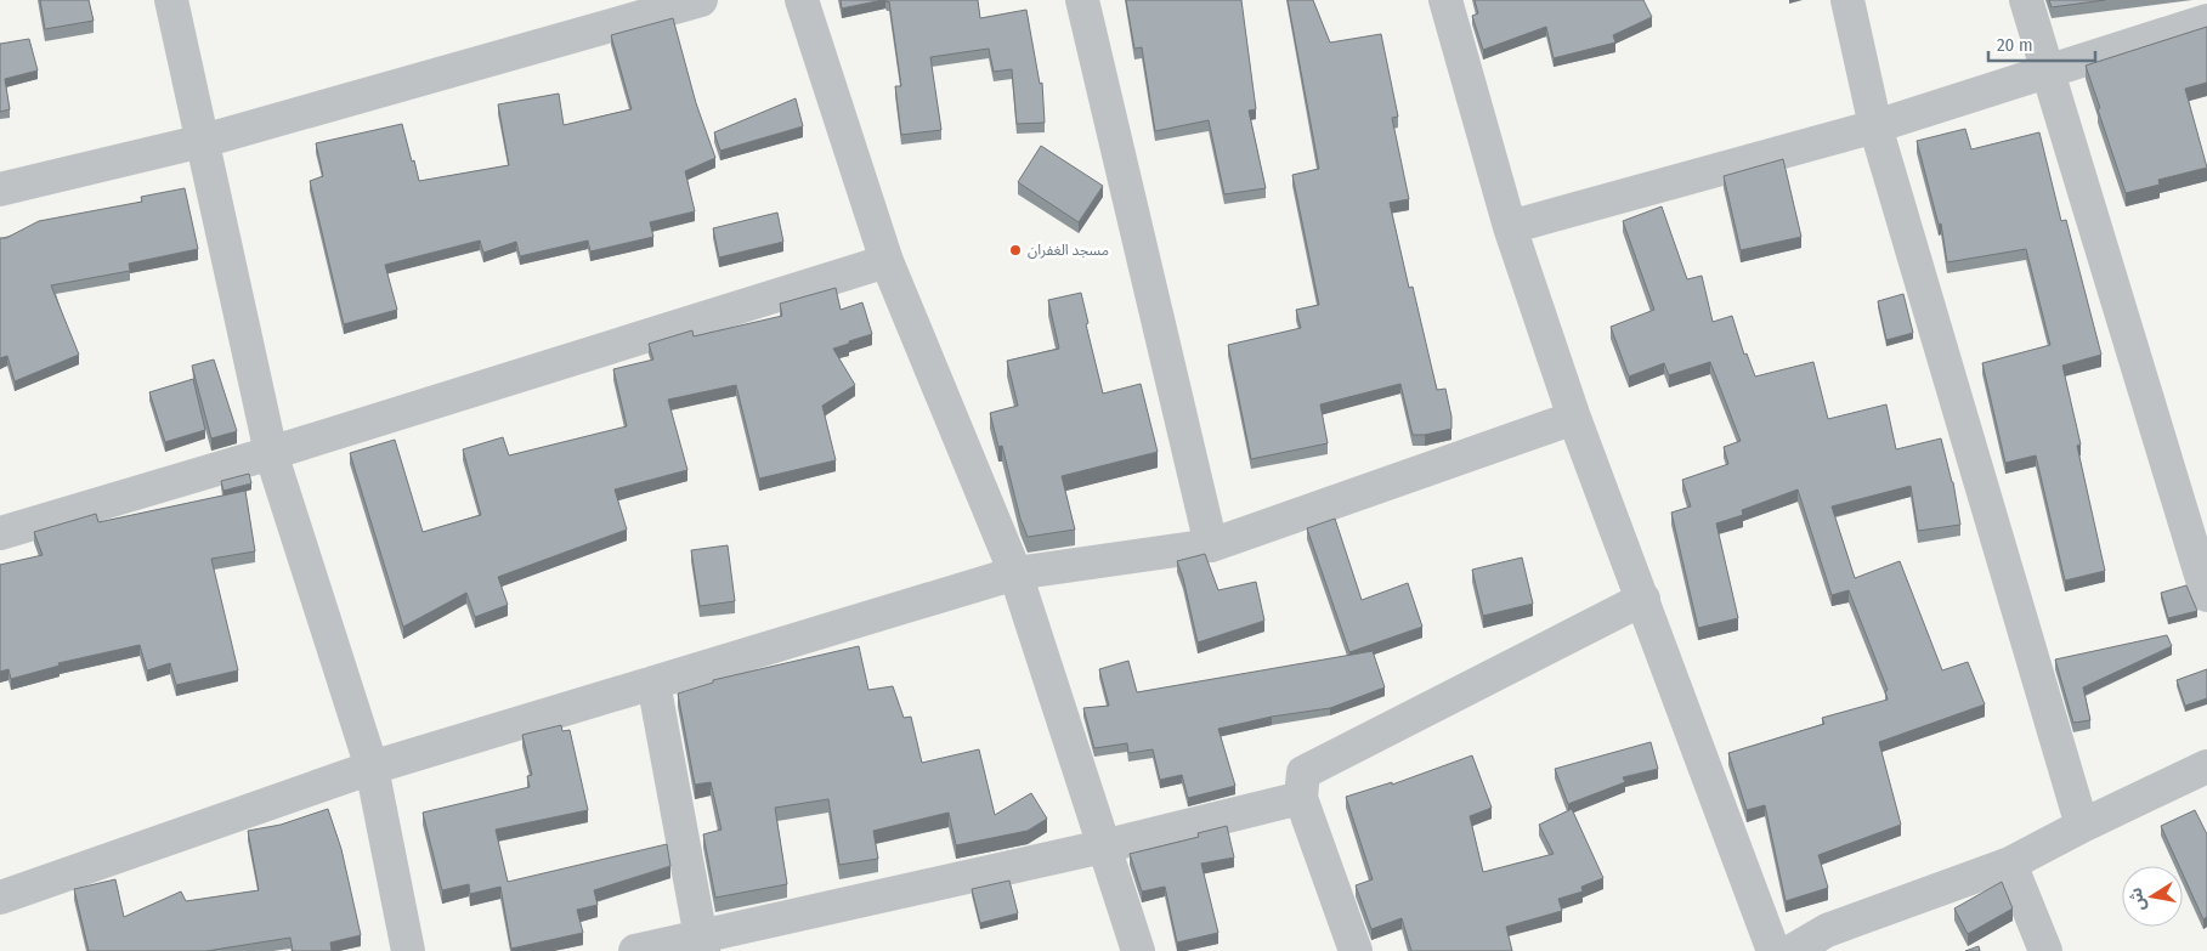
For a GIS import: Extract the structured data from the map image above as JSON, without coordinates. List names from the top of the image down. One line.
{"places":["مسجد الغفران"],"scale_bar":"20 m","north":"left"}
